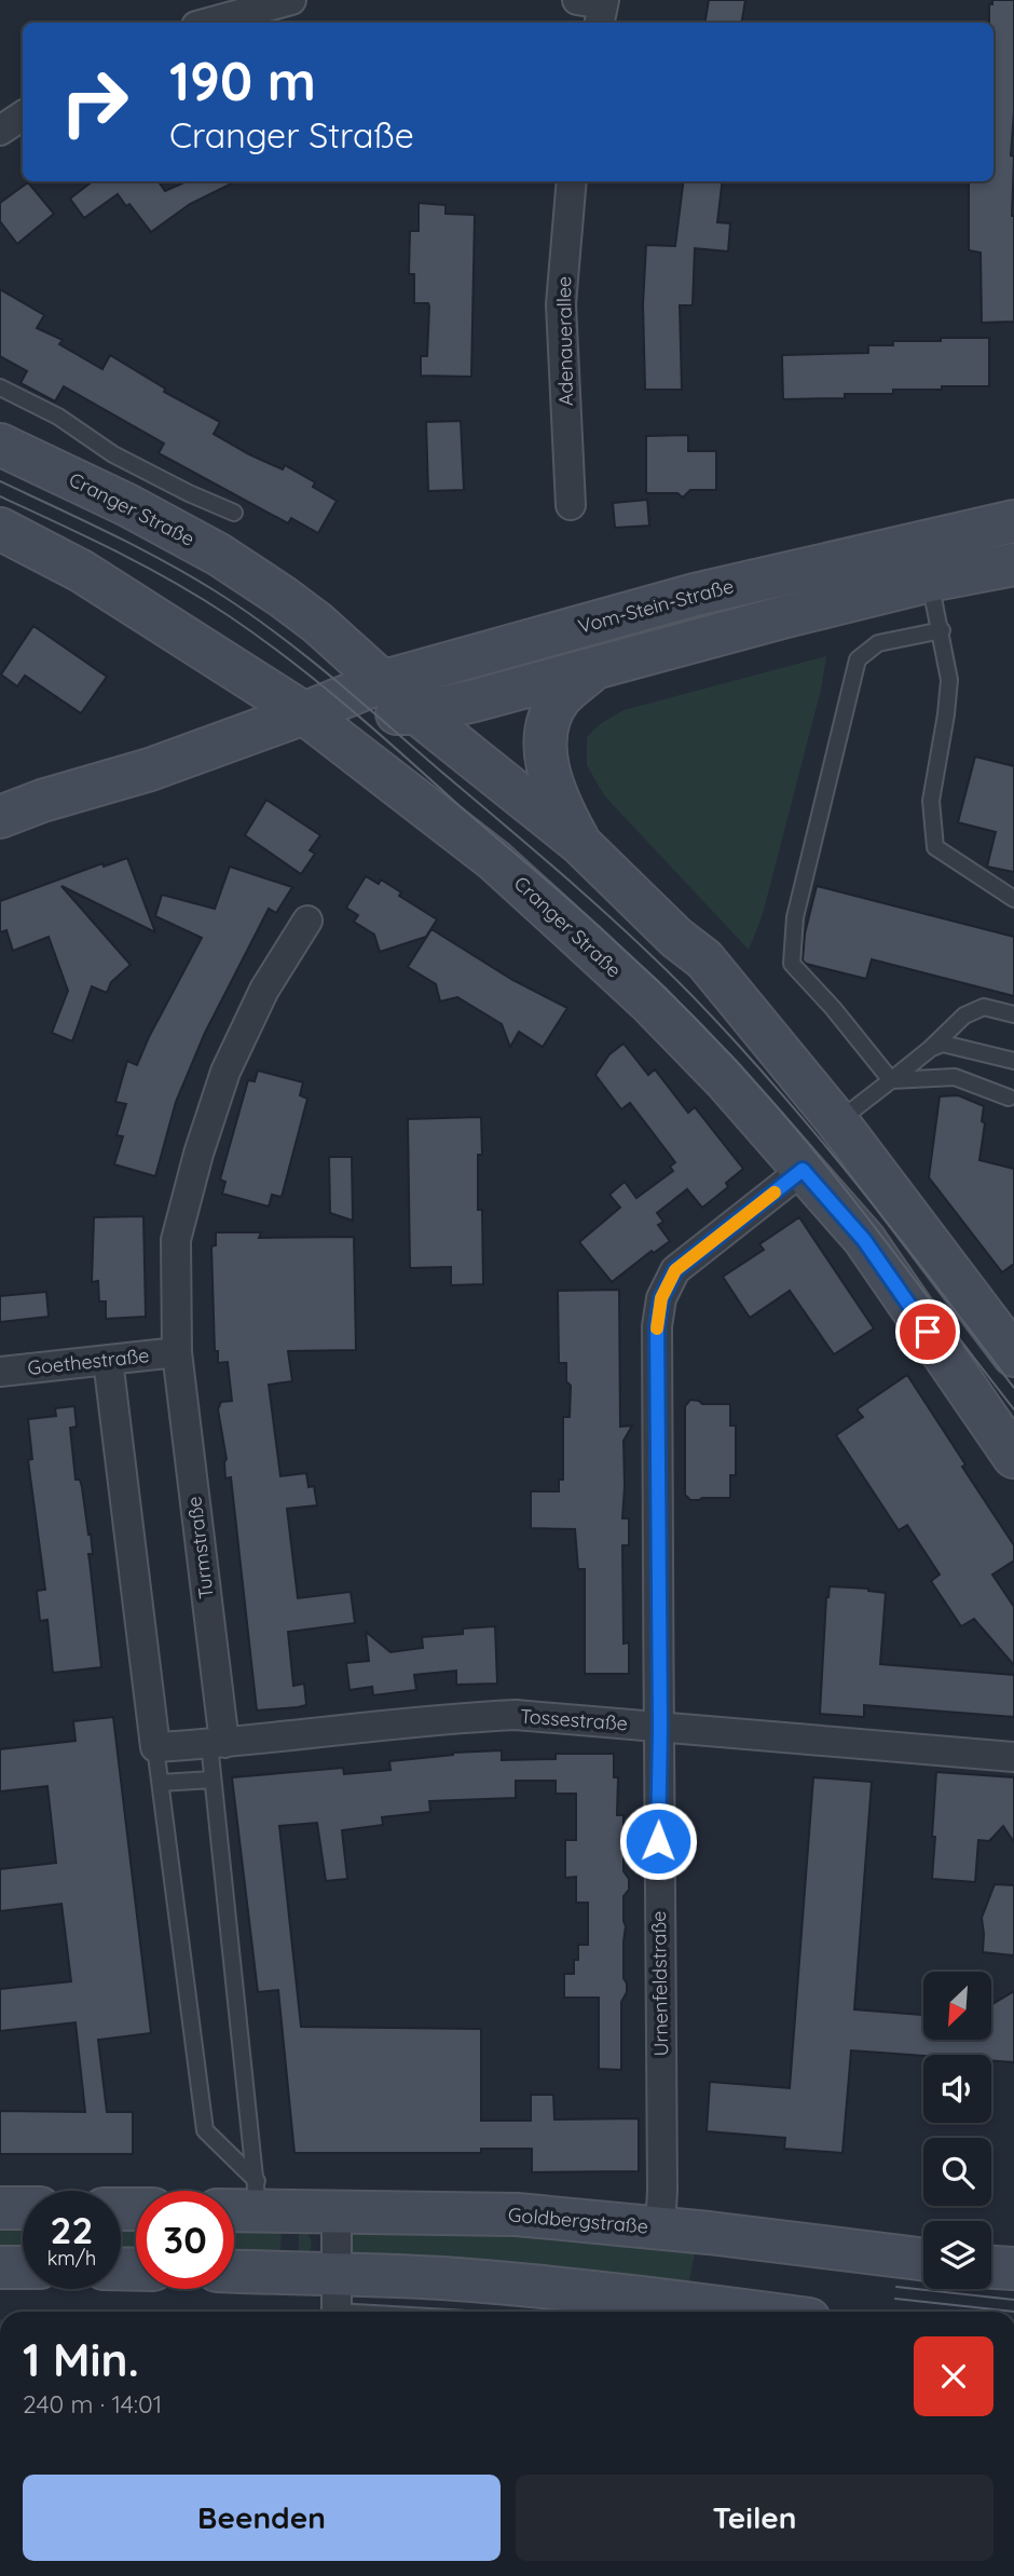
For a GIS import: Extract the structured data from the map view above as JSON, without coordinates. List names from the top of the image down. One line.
{"streets":{"main road":["Cranger Straße","Vom-Stein-Straße","Goldbergstraße"],"street":["Adenauerallee","Goethestraße","Turmstraße","Tossestraße","Urnenfeldstraße"]},"crossings":[["Cranger Straße","Vom-Stein-Straße"],["Cranger Straße","Urnenfeldstraße"],["Goethestraße","Turmstraße"],["Turmstraße","Tossestraße"],["Tossestraße","Urnenfeldstraße"],["Urnenfeldstraße","Goldbergstraße"]],"north":"bottom left","page":{"turn":["190 m","Cranger Straße"],"speed":"22 km/h","limit":"30","heading":["1 Min.","240 m · 14:01"],"buttons":["Beenden","Teilen"]}}
